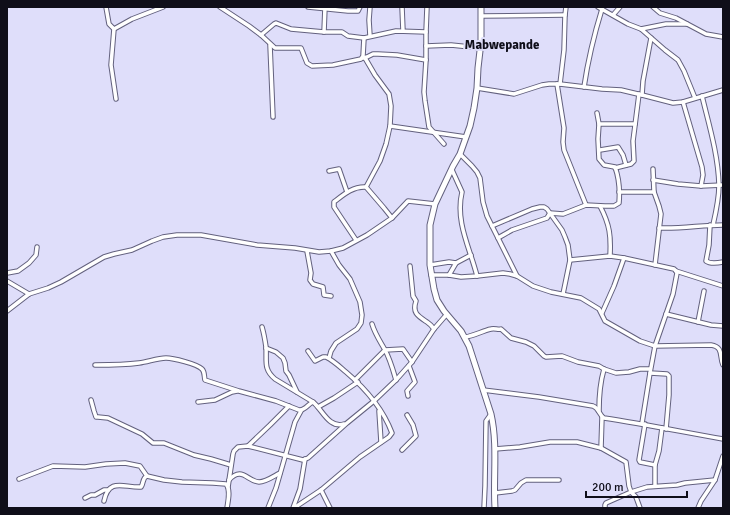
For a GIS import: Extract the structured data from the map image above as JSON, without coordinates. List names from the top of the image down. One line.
{"districts":["Mabwepande"],"scale_bar":"200 m"}
